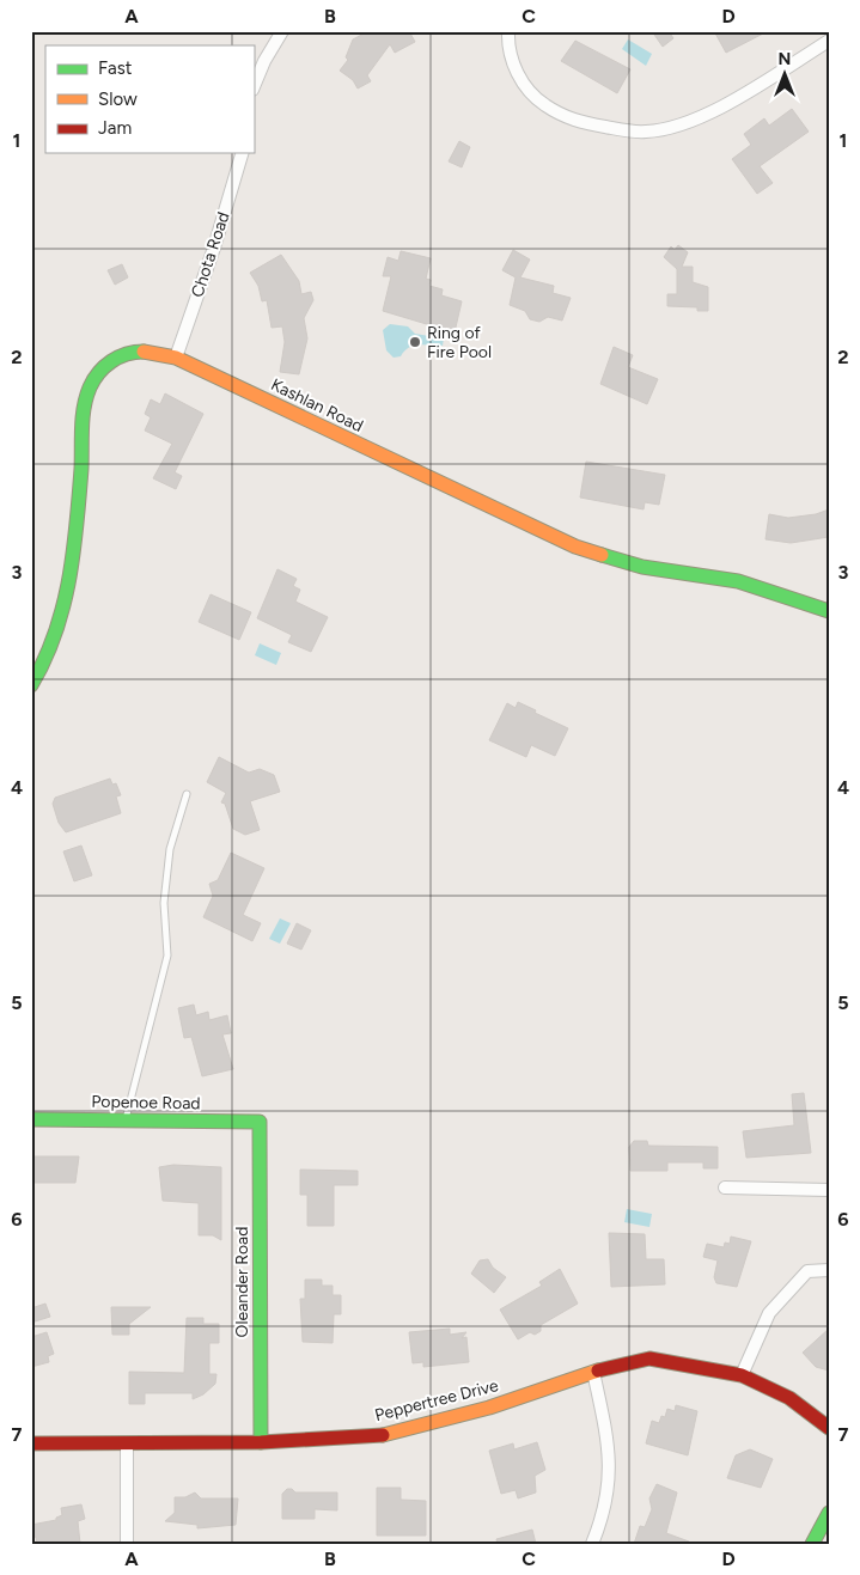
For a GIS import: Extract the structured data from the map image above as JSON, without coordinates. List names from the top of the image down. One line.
{"streets":{"street":["Chota Road","Kashlan Road","Popenoe Road","Oleander Road","Peppertree Drive"]},"crossings":[["Chota Road","Kashlan Road"],["Popenoe Road","Oleander Road"],["Oleander Road","Peppertree Drive"]],"places":["Ring of Fire Pool"],"legend":["Fast","Slow","Jam"],"north":"top","grid":{"columns":["A","B","C","D"],"rows":["1","2","3","4","5","6","7"]}}
